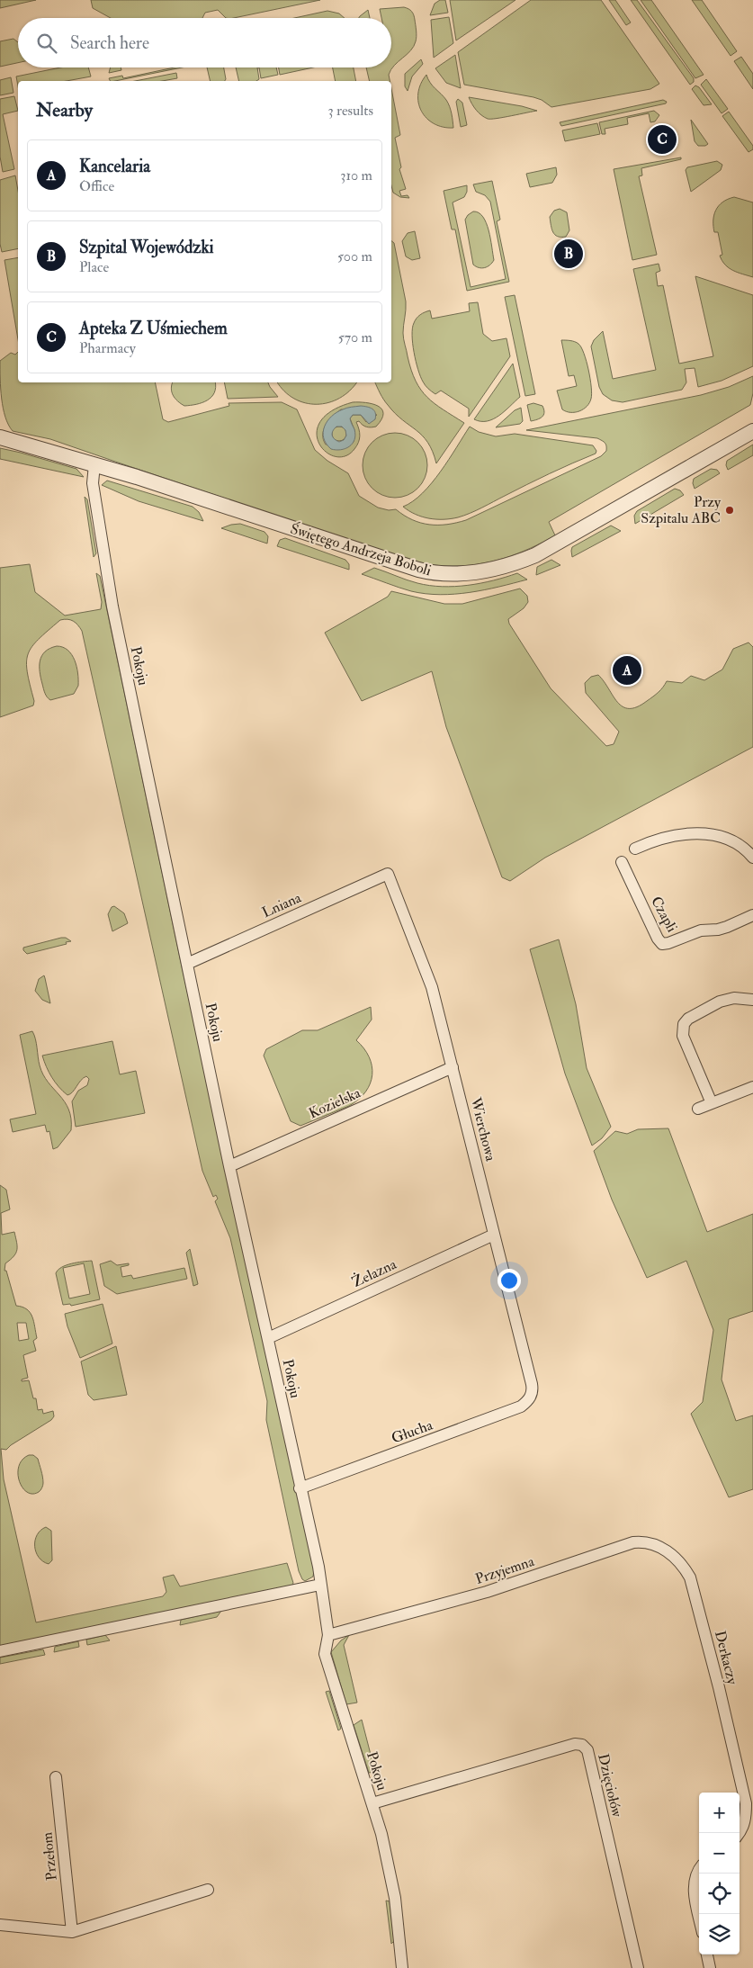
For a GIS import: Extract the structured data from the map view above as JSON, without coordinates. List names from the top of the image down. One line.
{"streets":{"street":["Świętego Andrzeja Boboli","Pokoju","Lniana","Czapli","Kozielska","Wierchowa","Żelazna","Głucha","Przyjemna","Derkaczy","Dzięciołów","Przełom"]},"crossings":[["Świętego Andrzeja Boboli","Pokoju"],["Pokoju","Lniana"],["Pokoju","Kozielska"],["Pokoju","Żelazna"],["Pokoju","Głucha"],["Pokoju","Przyjemna"],["Pokoju","Dzięciołów"],["Lniana","Wierchowa"],["Kozielska","Wierchowa"],["Wierchowa","Żelazna"],["Wierchowa","Głucha"],["Przyjemna","Derkaczy"]],"places":["Przy Szpitalu ABC"],"page":{"search":"Search here","heading":["Nearby","3 results"],"pins":["C","B","A"],"list":[{"mark":"A","name":"Kancelaria","note":"Office","value":"310 m"},{"mark":"B","name":"Szpital Wojewódzki","note":"Place","value":"500 m"},{"mark":"C","name":"Apteka Z Uśmiechem","note":"Pharmacy","value":"570 m"}],"map_buttons":["+","−"]}}
